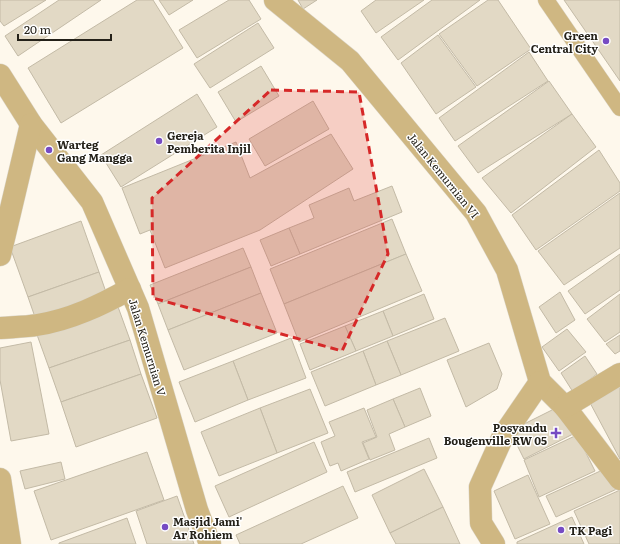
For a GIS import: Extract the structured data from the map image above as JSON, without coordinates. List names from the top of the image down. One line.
{"streets":{"street":["Jalan Kemurnian VI","Jalan Kemurnian V"]},"places":{"other":["Green Central City","Gereja Pemberita Injil","Warteg Gang Mangga","Masjid Jami' Ar Rohiem","TK Pagi"],"health":["Posyandu Bougenville RW 05"]},"scale_bar":"20 m"}
